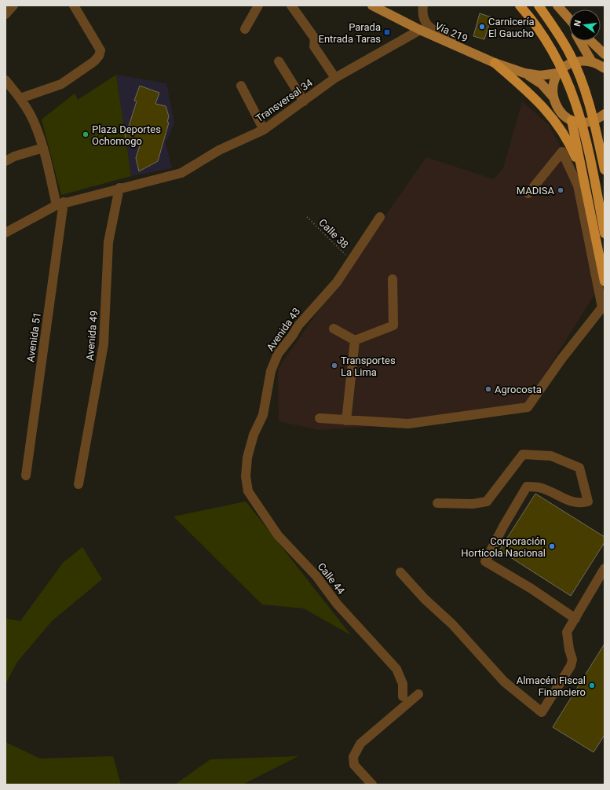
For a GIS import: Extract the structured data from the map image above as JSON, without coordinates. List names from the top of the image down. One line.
{"streets":{"main road":["Vía 219"],"street":["Transversal 34","Avenida 43","Avenida 49","Avenida 51","Calle 44"],"path":["Calle 38"]},"crossings":[["Vía 219","Transversal 34"],["Transversal 34","Avenida 49"],["Transversal 34","Avenida 51"],["Calle 38","Avenida 43"],["Avenida 43","Calle 44"]],"places":{"other":["Carnicería El Gaucho","Plaza Deportes Ochomogo","MADISA","Transportes La Lima","Agrocosta","Corporación Hortícola Nacional","Almacén Fiscal Financiero"],"transit":["Parada Entrada Taras"]},"north":"left"}
